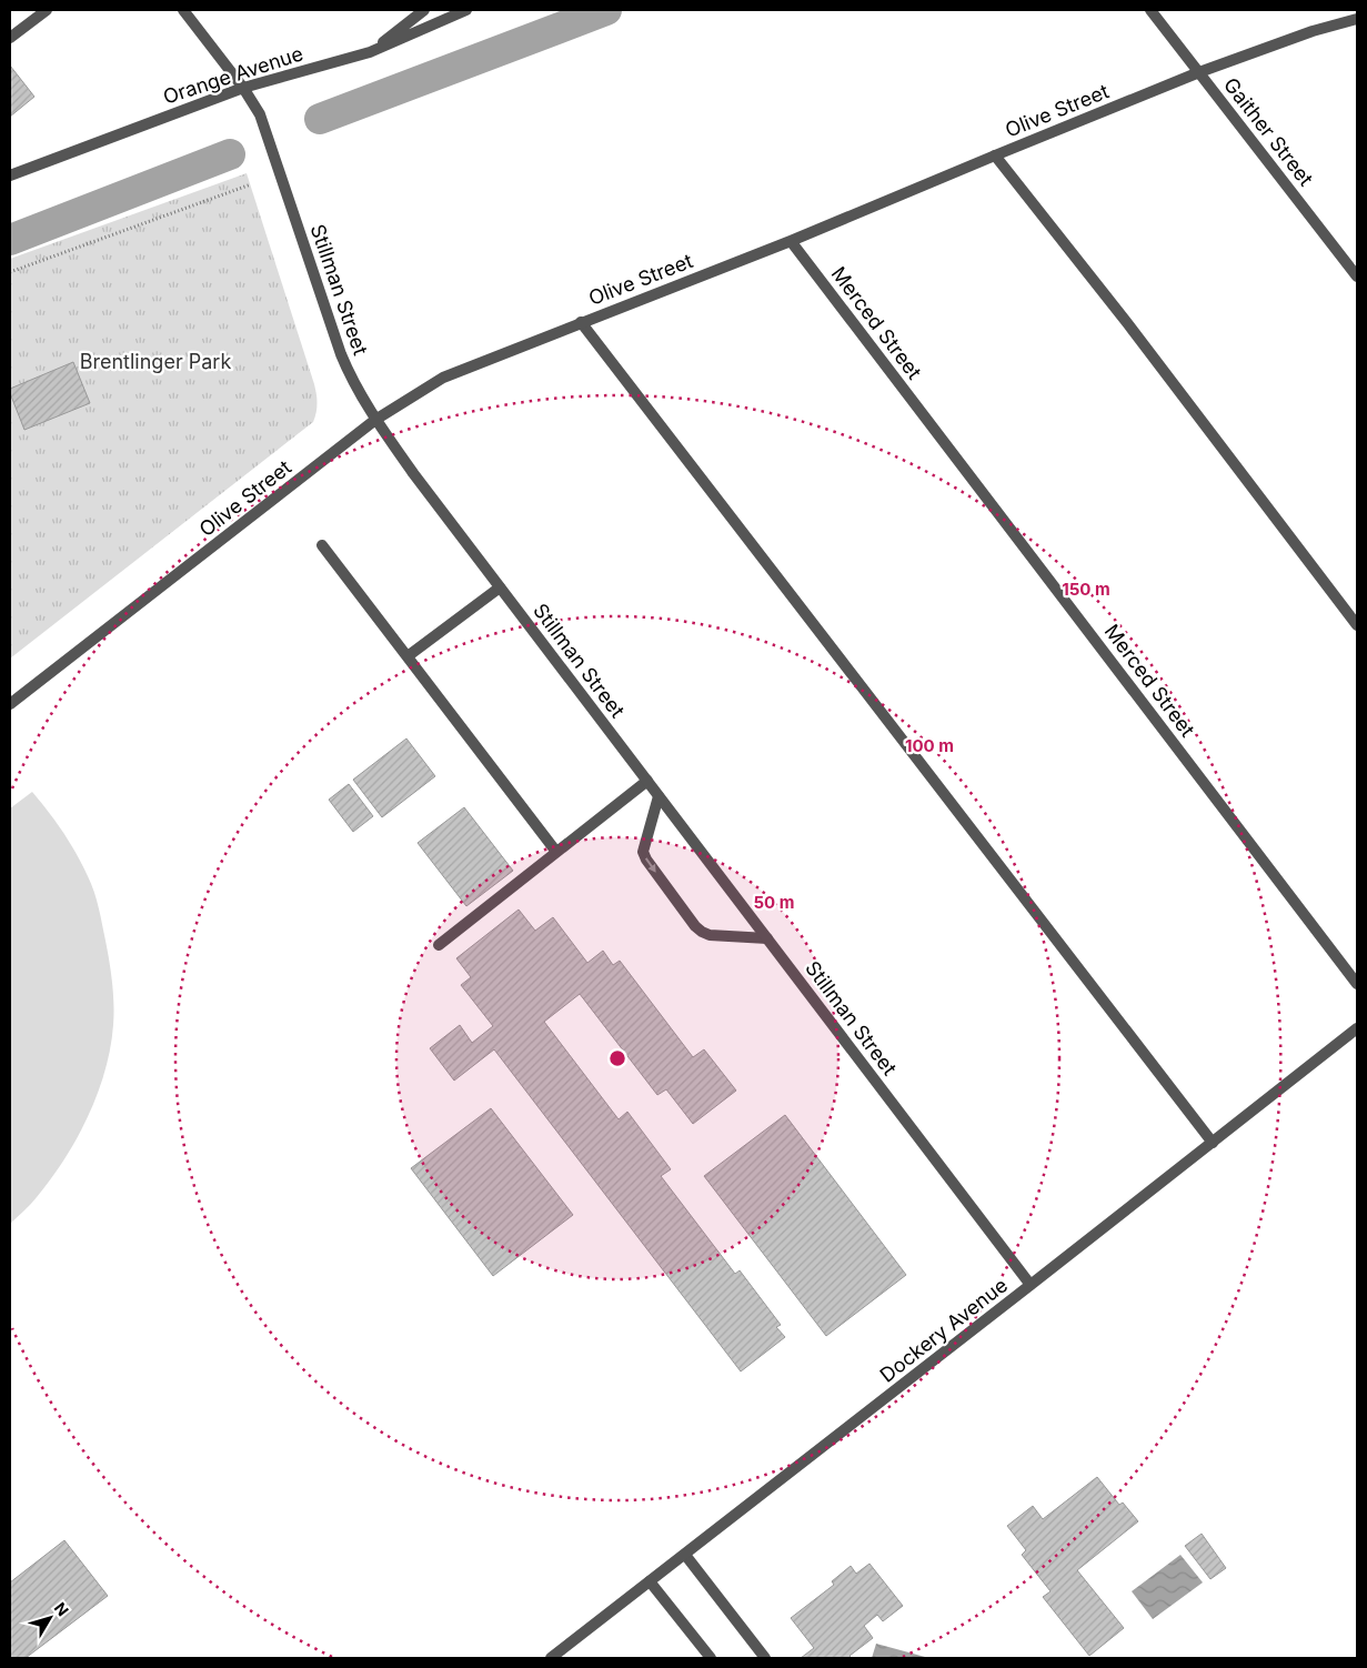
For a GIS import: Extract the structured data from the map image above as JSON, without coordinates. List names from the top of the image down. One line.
{"streets":{"street":["Orange Avenue","Olive Street","Gaither Street","Stillman Street","Merced Street","Dockery Avenue"]},"crossings":[["Orange Avenue","Stillman Street"],["Olive Street","Gaither Street"],["Olive Street","Stillman Street"],["Olive Street","Merced Street"],["Stillman Street","Dockery Avenue"]],"parks":["Brentlinger Park"],"north":"top right","rings":["150 m","100 m","50 m"]}
